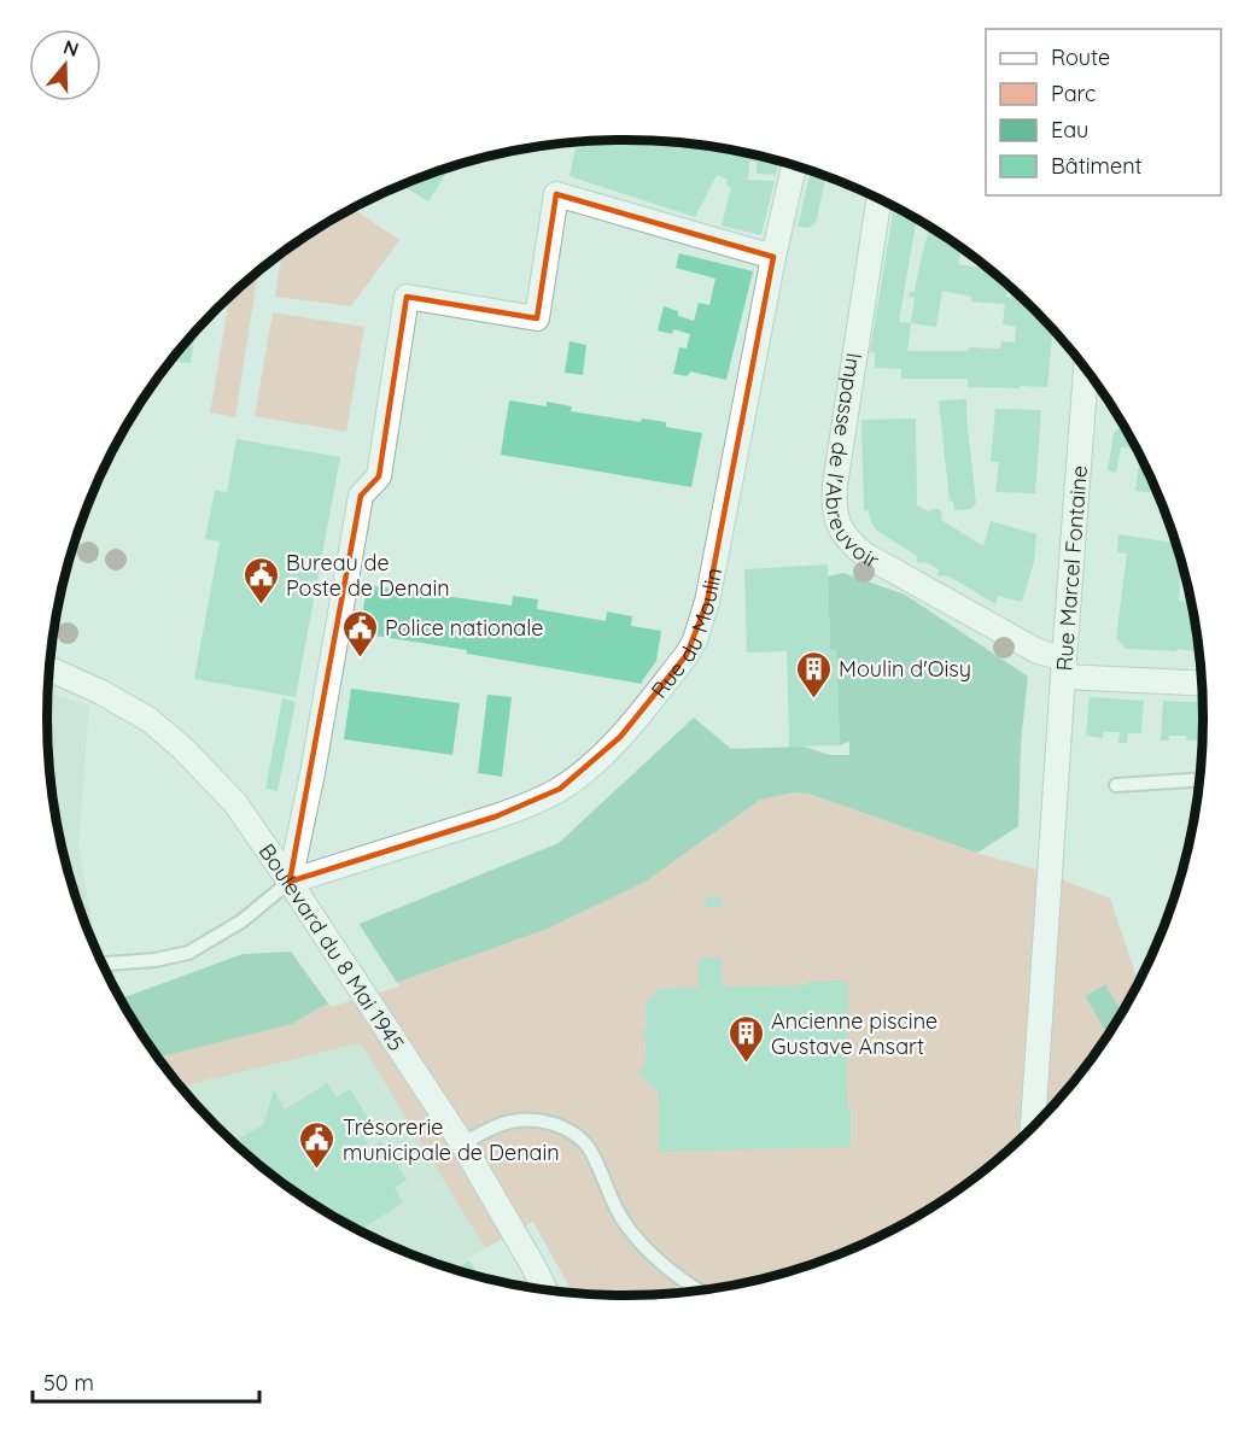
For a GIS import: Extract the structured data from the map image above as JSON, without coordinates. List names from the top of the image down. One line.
{"streets":{"street":["Impasse de l'Abreuvoir","Rue Marcel Fontaine","Rue du Moulin","Boulevard du 8 Mai 1945"]},"crossings":[["Impasse de l'Abreuvoir","Rue Marcel Fontaine"],["Rue du Moulin","Boulevard du 8 Mai 1945"]],"places":{"public building":["Bureau de Poste de Denain","Police nationale","Trésorerie municipale de Denain"],"building":["Moulin d'Oisy","Ancienne piscine Gustave Ansart"]},"legend":["Route","Parc","Eau","Bâtiment"],"scale_bar":"50 m","north":"top"}
